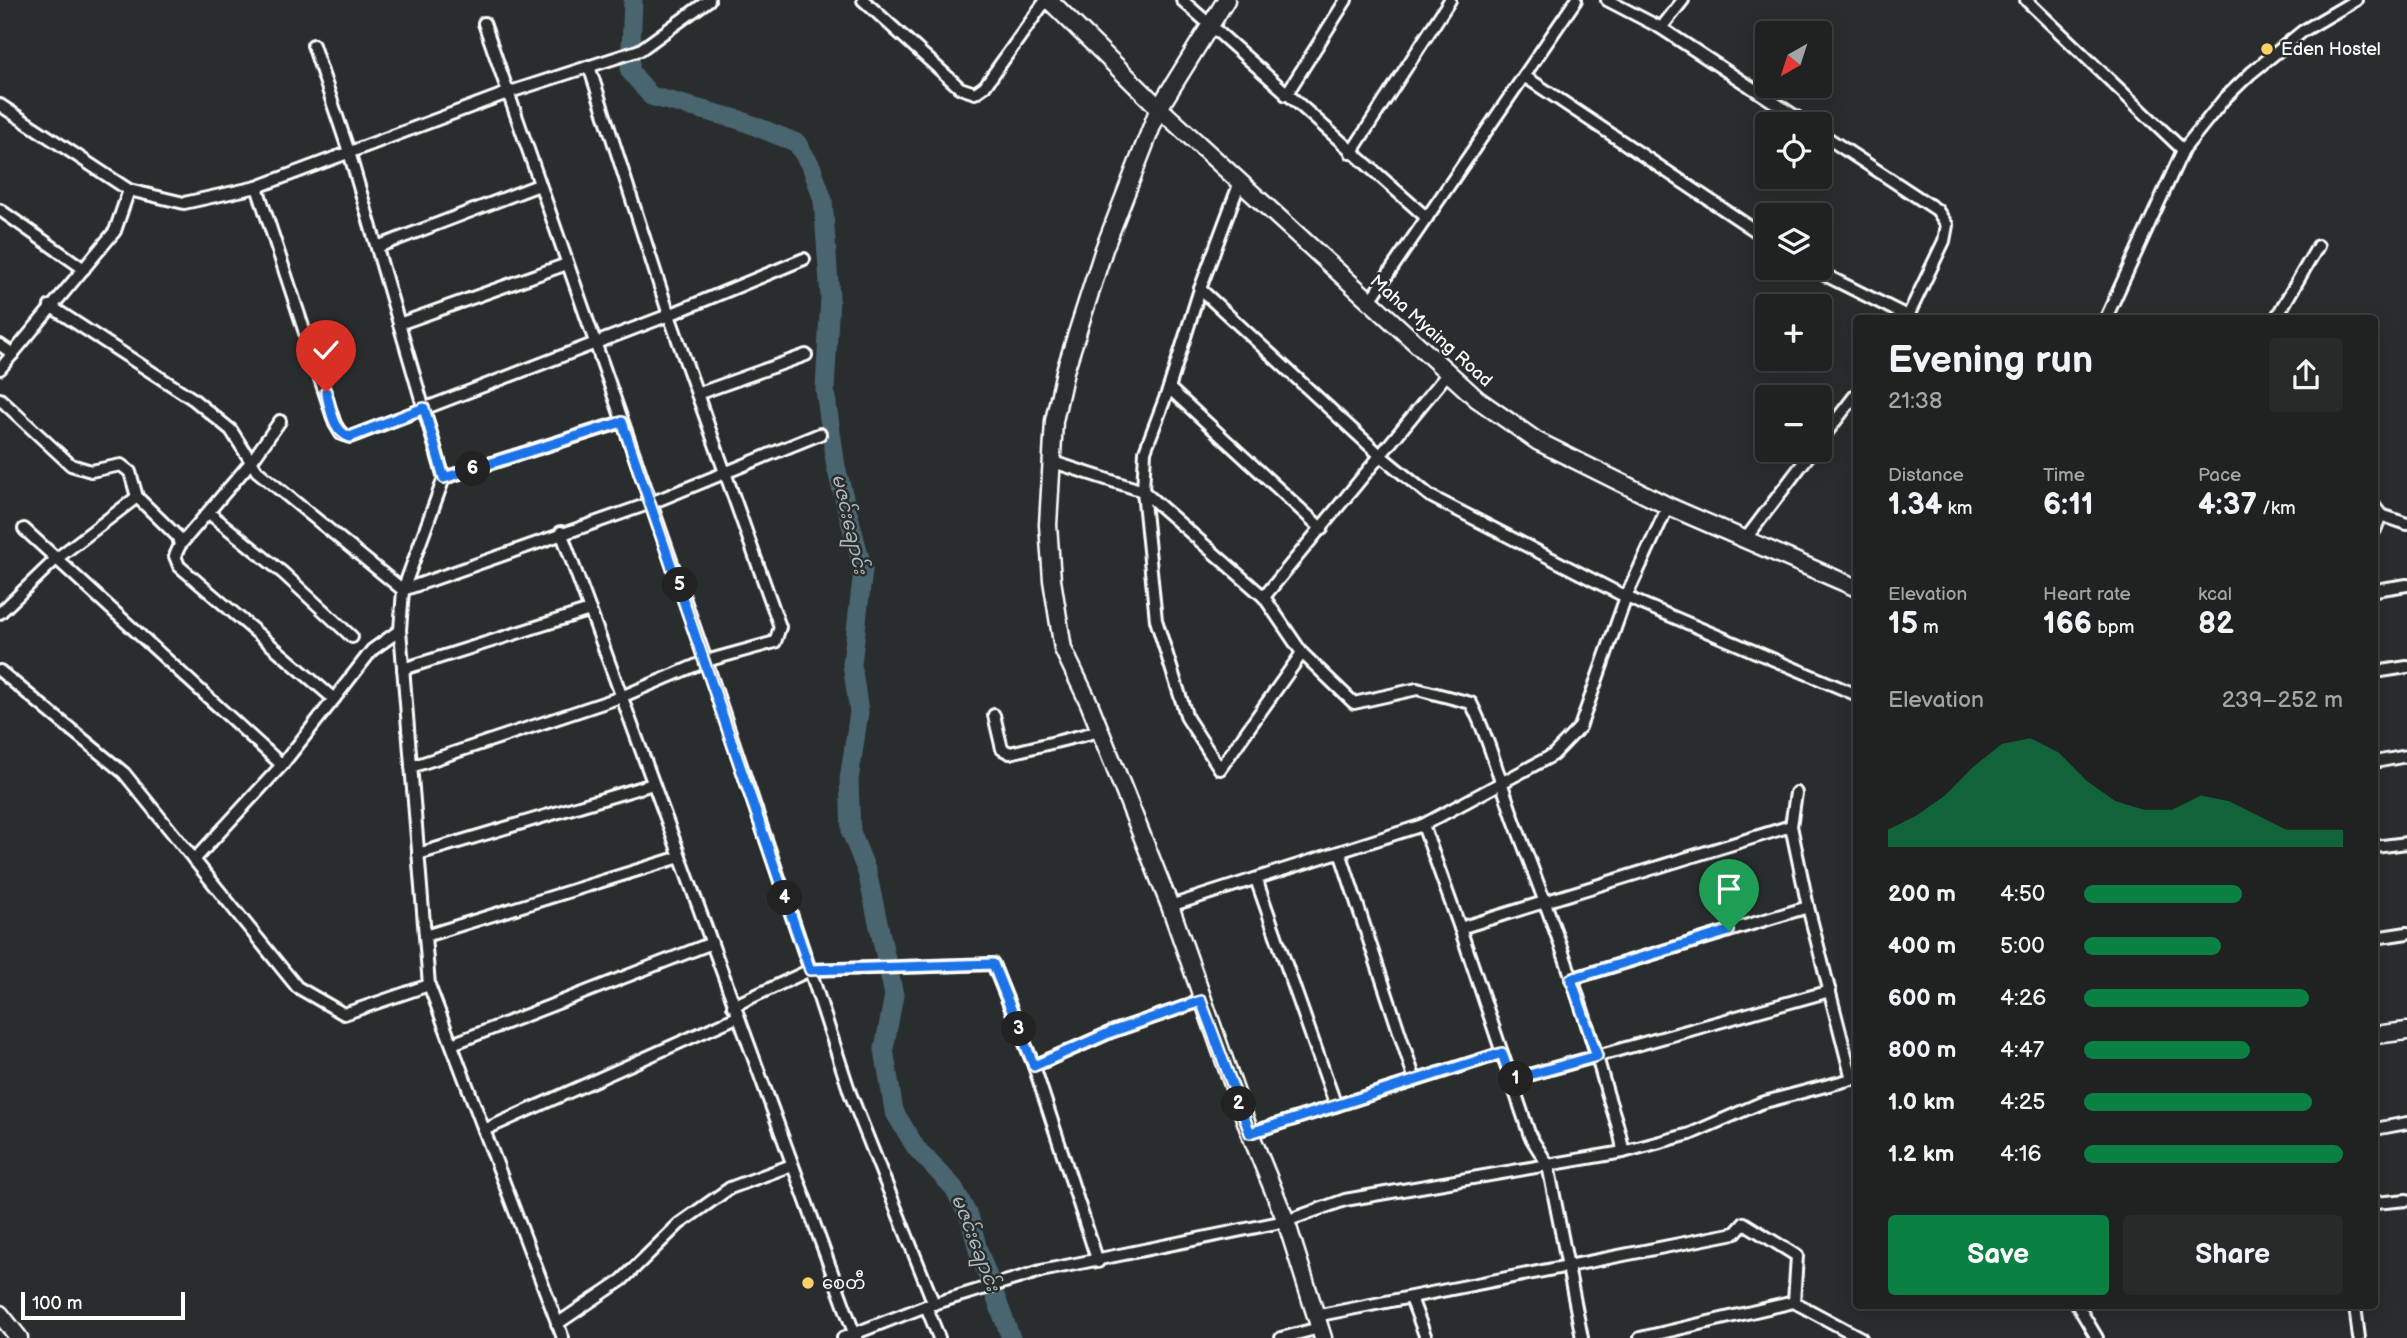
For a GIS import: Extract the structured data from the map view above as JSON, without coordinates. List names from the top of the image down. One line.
{"streets":{"street":["Maha Myaing Road"]},"water":["မဇင်းချောင်း"],"places":["Eden Hostel","စေတီ"],"scale_bar":"100 m","north":"bottom left","page":{"map_buttons":["+","−"],"heading":["Evening run","21:38"],"stats":[["Distance","1.34 km"],["Time","6:11"],["Pace","4:37 /km"],["Elevation","15 m"],["Heart rate","166 bpm"],["kcal","82"]],"pins":["6","5","4","3","1","2"],"chart":["Elevation","239–252 m"],"list":[{"name":"200 m","note":"4:50"},{"name":"400 m","note":"5:00"},{"name":"600 m","note":"4:26"},{"name":"800 m","note":"4:47"},{"name":"1.0 km","note":"4:25"},{"name":"1.2 km","note":"4:16"}],"buttons":["Save","Share"],"scale":"100 m"}}
